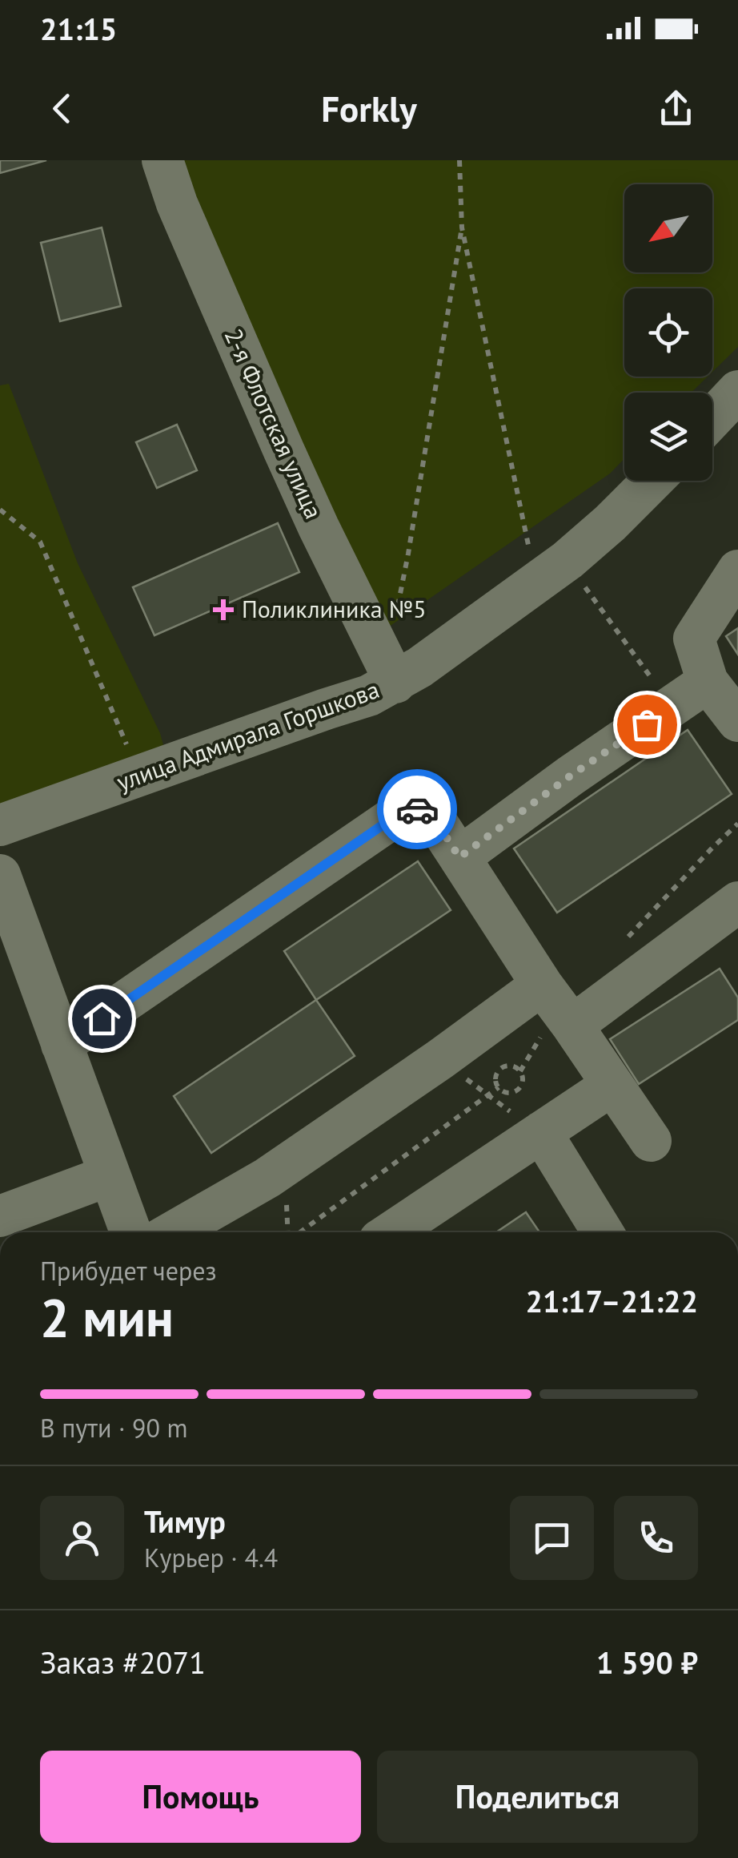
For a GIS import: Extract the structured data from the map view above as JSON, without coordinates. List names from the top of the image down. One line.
{"streets":{"street":["2-я Флотская улица","улица Адмирала Горшкова"]},"crossings":[["2-я Флотская улица","улица Адмирала Горшкова"]],"places":{"health":["Поликлиника №5"]},"north":"bottom left","page":{"status":"21:15","header":"Forkly","heading":["2 мин","Прибудет через","21:17–21:22"],"panel":["Тимур","Курьер · 4.4","Заказ #2071","1 590 ₽"],"bar":"В пути · 90 m","buttons":["Помощь","Поделиться"]}}
